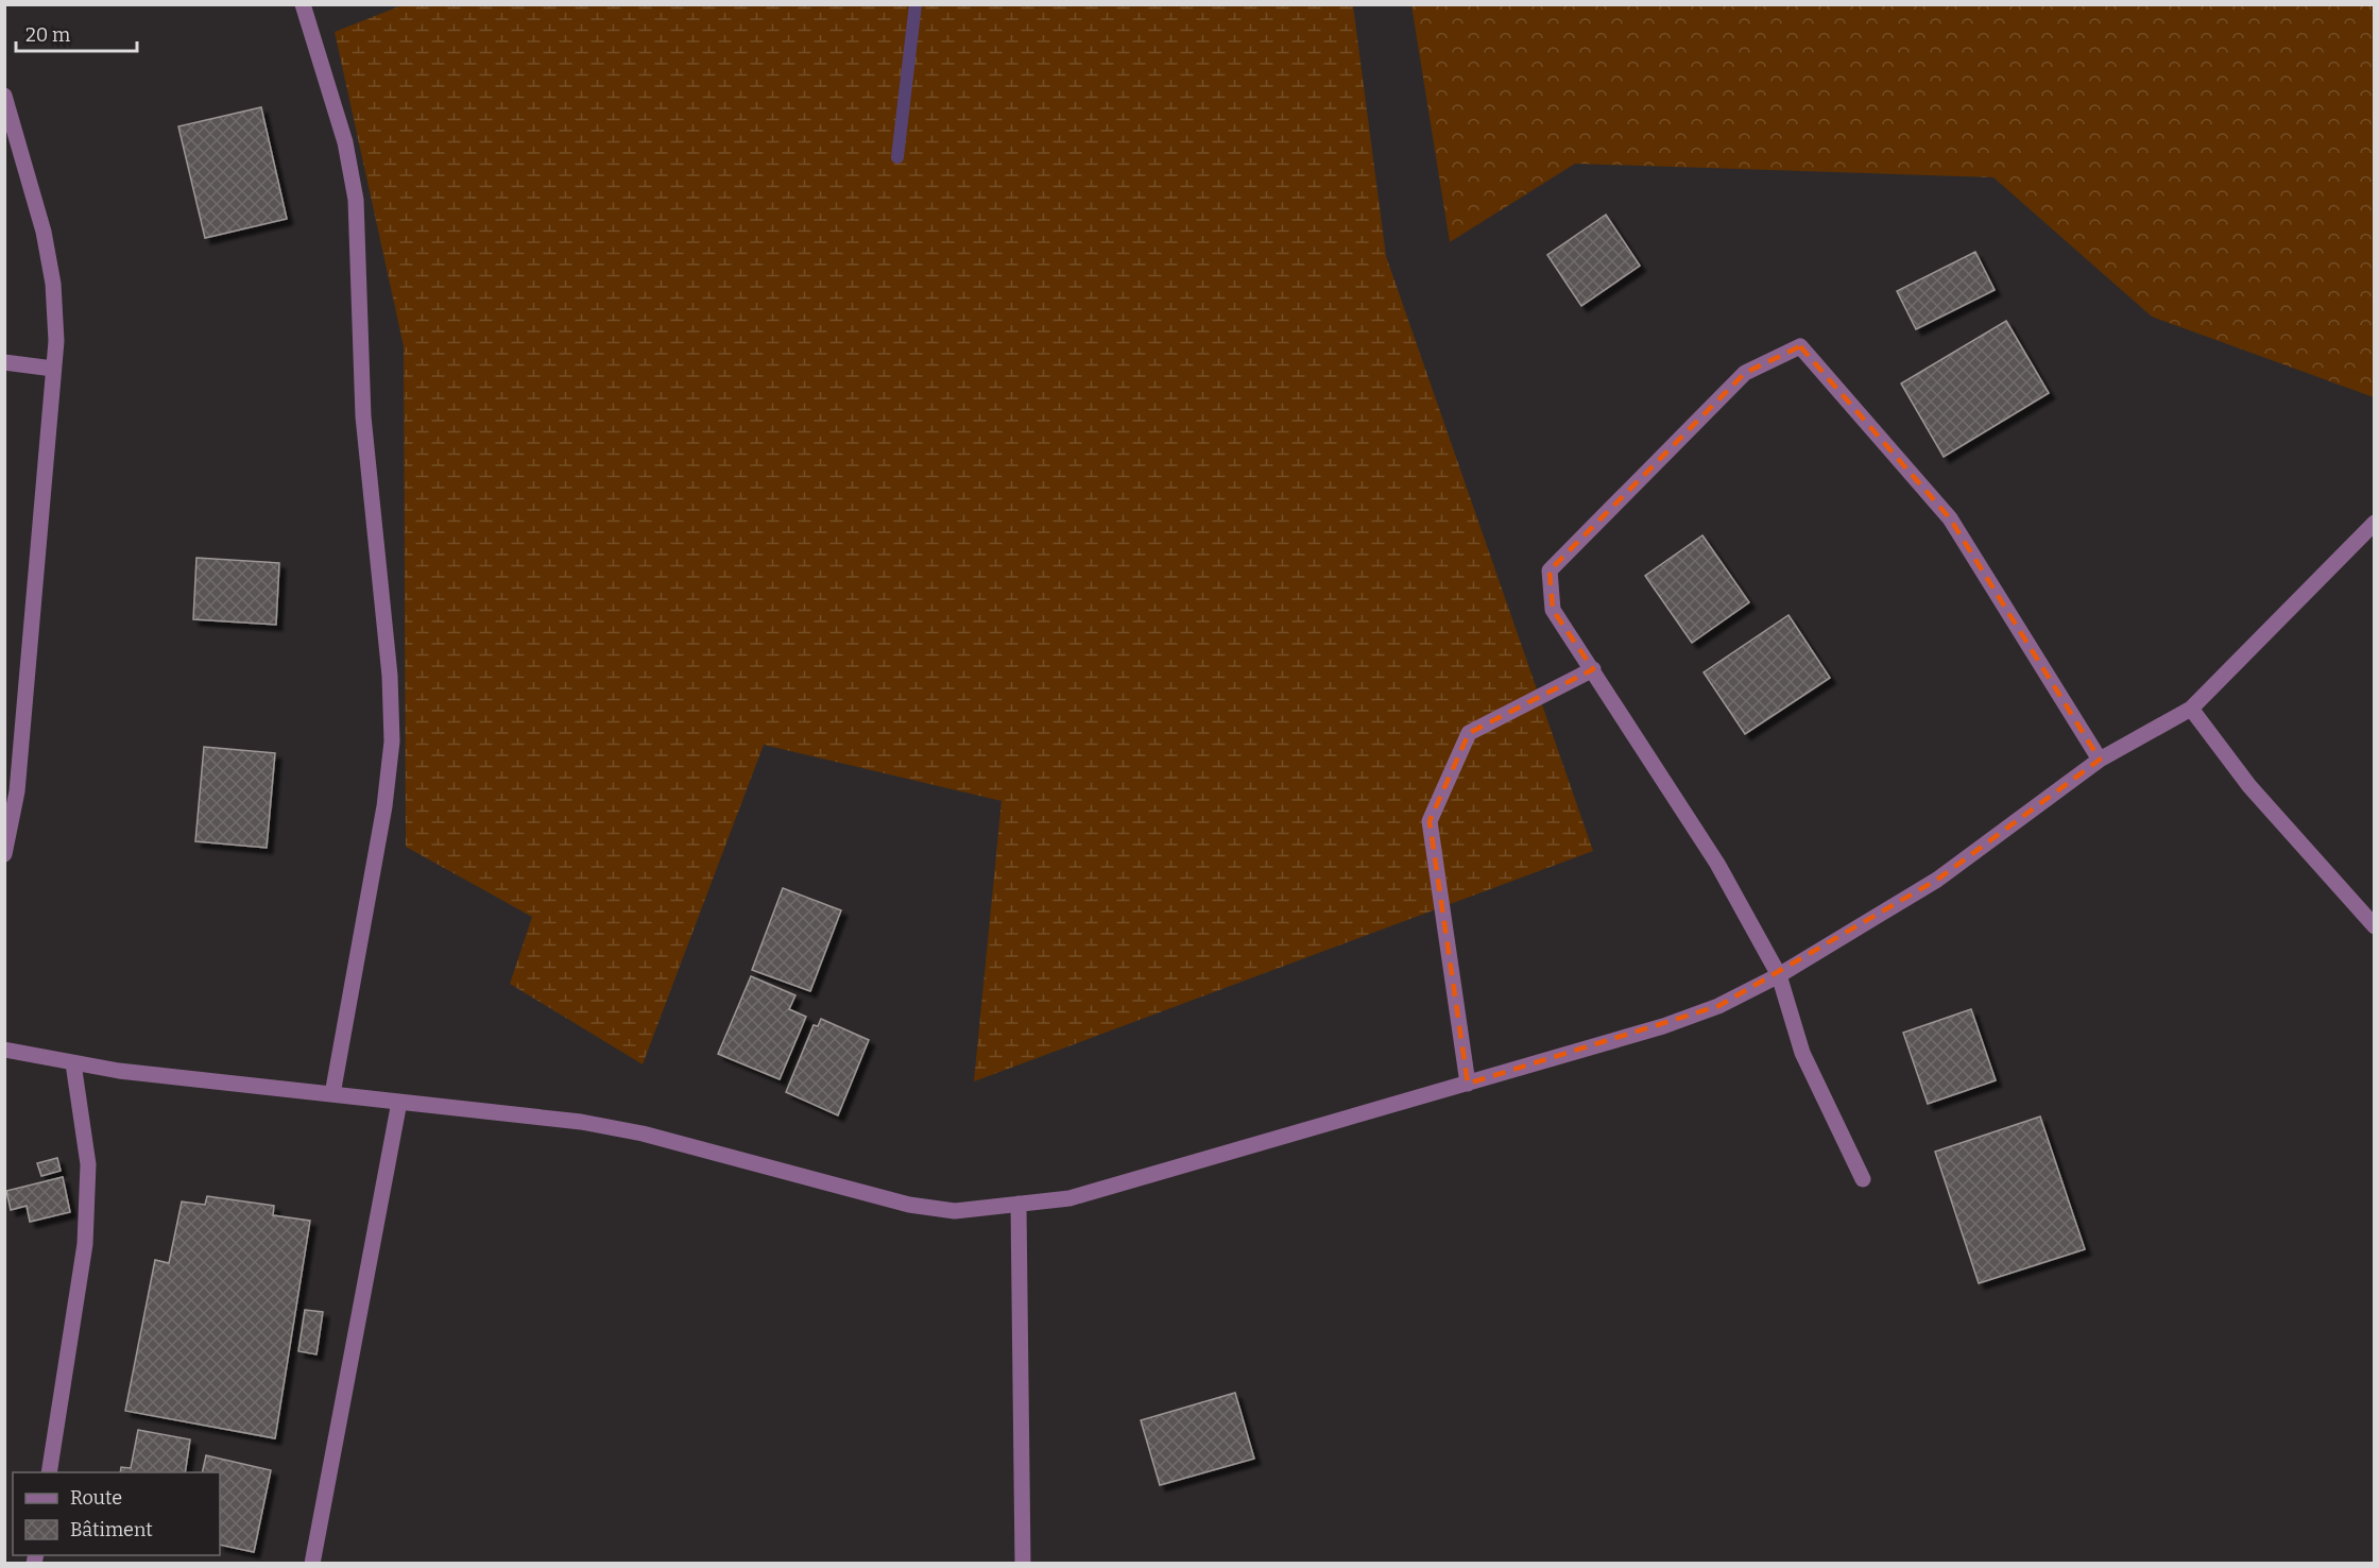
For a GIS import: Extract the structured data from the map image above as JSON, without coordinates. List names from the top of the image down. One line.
{"legend":["Route","Bâtiment"],"scale_bar":"20 m"}
